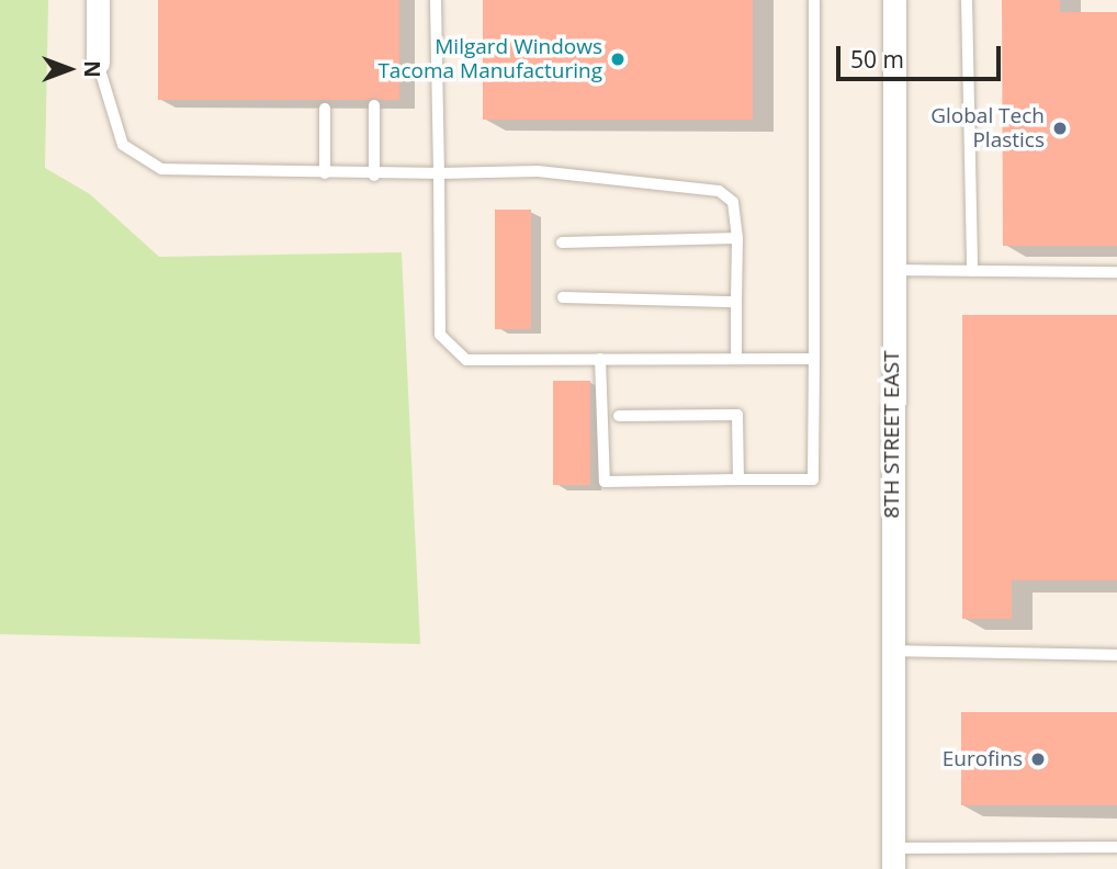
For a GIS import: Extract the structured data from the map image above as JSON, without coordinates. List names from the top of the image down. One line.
{"streets":{"street":["8TH STREET EAST"]},"places":["Milgard Windows Tacoma Manufacturing","Global Tech Plastics","Eurofins"],"scale_bar":"50 m","north":"right"}
